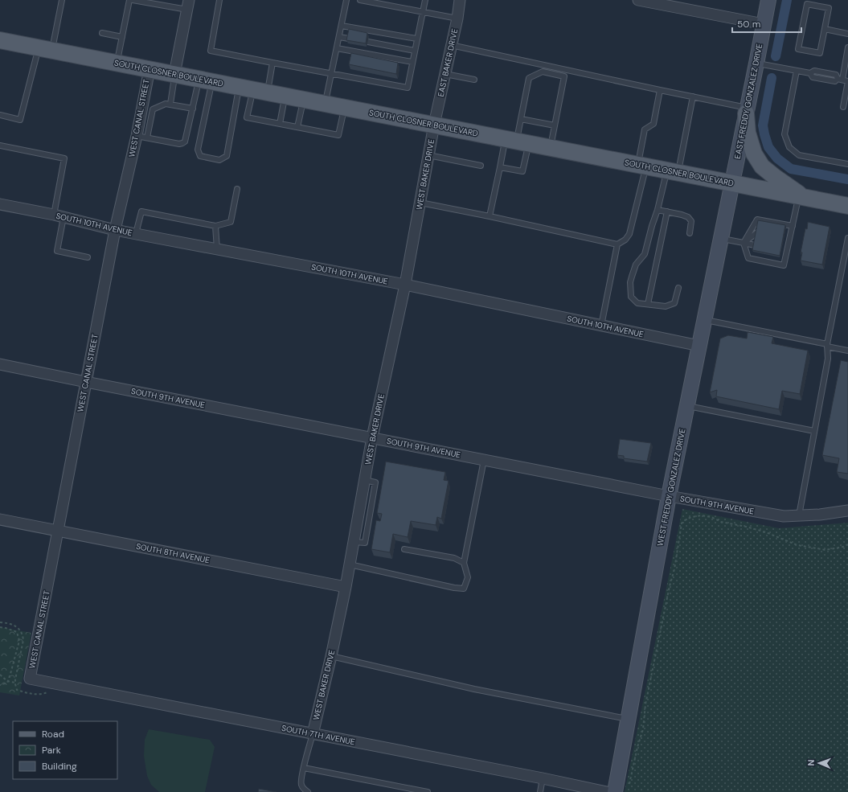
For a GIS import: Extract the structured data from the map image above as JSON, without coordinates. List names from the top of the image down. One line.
{"streets":{"main road":["SOUTH CLOSNER BOULEVARD","EAST FREDDY GONZALEZ DRIVE","WEST FREDDY GONZALEZ DRIVE"],"street":["EAST BAKER DRIVE","WEST CANAL STREET","WEST BAKER DRIVE","SOUTH 10TH AVENUE","SOUTH 9TH AVENUE","SOUTH 8TH AVENUE","SOUTH 7TH AVENUE"]},"crossings":[["EAST BAKER DRIVE","SOUTH CLOSNER BOULEVARD"],["EAST BAKER DRIVE","WEST BAKER DRIVE"],["SOUTH CLOSNER BOULEVARD","EAST FREDDY GONZALEZ DRIVE"],["SOUTH CLOSNER BOULEVARD","WEST CANAL STREET"],["SOUTH CLOSNER BOULEVARD","WEST BAKER DRIVE"],["SOUTH CLOSNER BOULEVARD","WEST FREDDY GONZALEZ DRIVE"],["EAST FREDDY GONZALEZ DRIVE","WEST FREDDY GONZALEZ DRIVE"],["WEST CANAL STREET","SOUTH 10TH AVENUE"],["WEST CANAL STREET","SOUTH 9TH AVENUE"],["WEST CANAL STREET","SOUTH 8TH AVENUE"],["WEST CANAL STREET","SOUTH 7TH AVENUE"],["WEST BAKER DRIVE","SOUTH 10TH AVENUE"],["WEST BAKER DRIVE","SOUTH 9TH AVENUE"],["WEST BAKER DRIVE","SOUTH 8TH AVENUE"],["WEST BAKER DRIVE","SOUTH 7TH AVENUE"],["SOUTH 10TH AVENUE","WEST FREDDY GONZALEZ DRIVE"],["SOUTH 9TH AVENUE","WEST FREDDY GONZALEZ DRIVE"]],"legend":["Road","Park","Building"],"scale_bar":"50 m","north":"left"}
